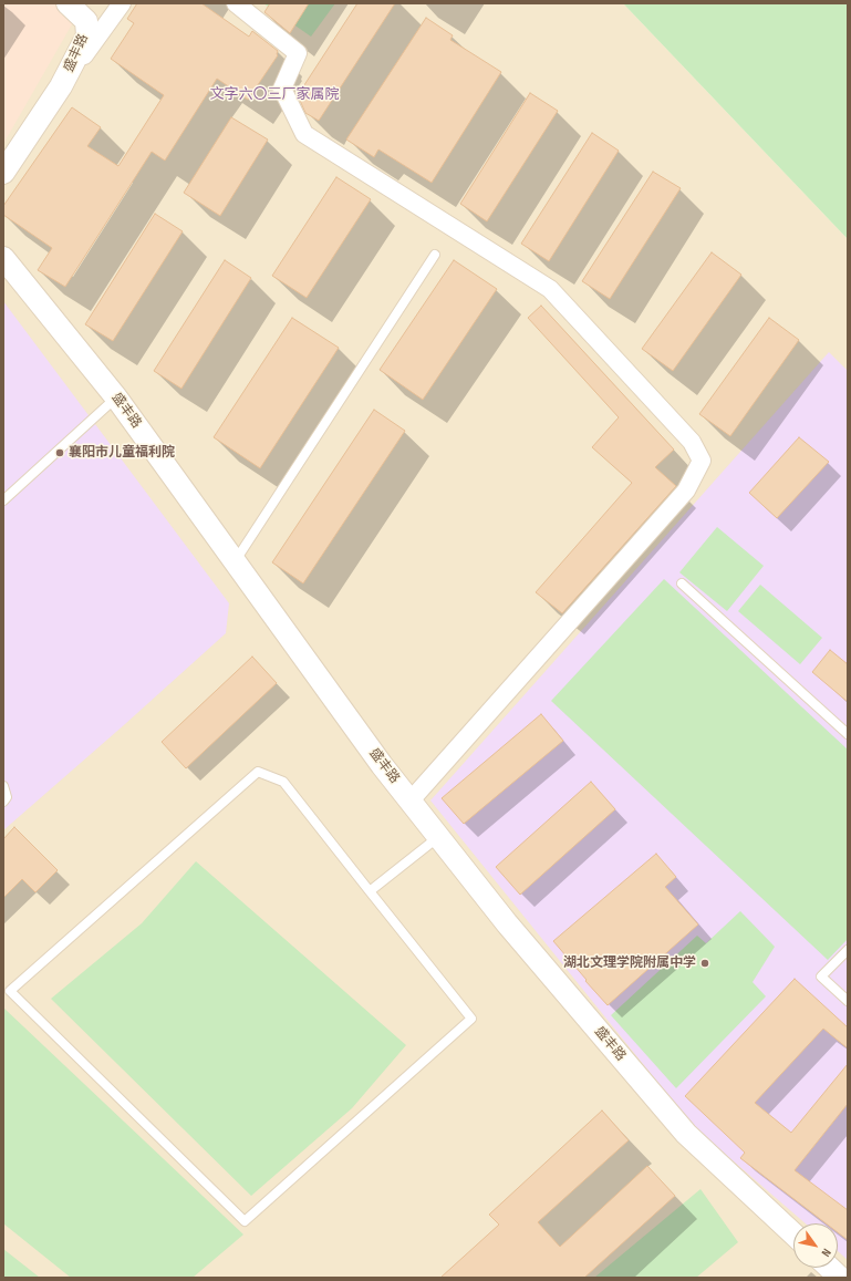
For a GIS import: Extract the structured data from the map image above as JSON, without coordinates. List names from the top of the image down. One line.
{"streets":{"street":["盛丰路"]},"districts":["文字六〇三厂家属院"],"places":["襄阳市儿童福利院","湖北文理学院附属中学"],"north":"bottom right"}
